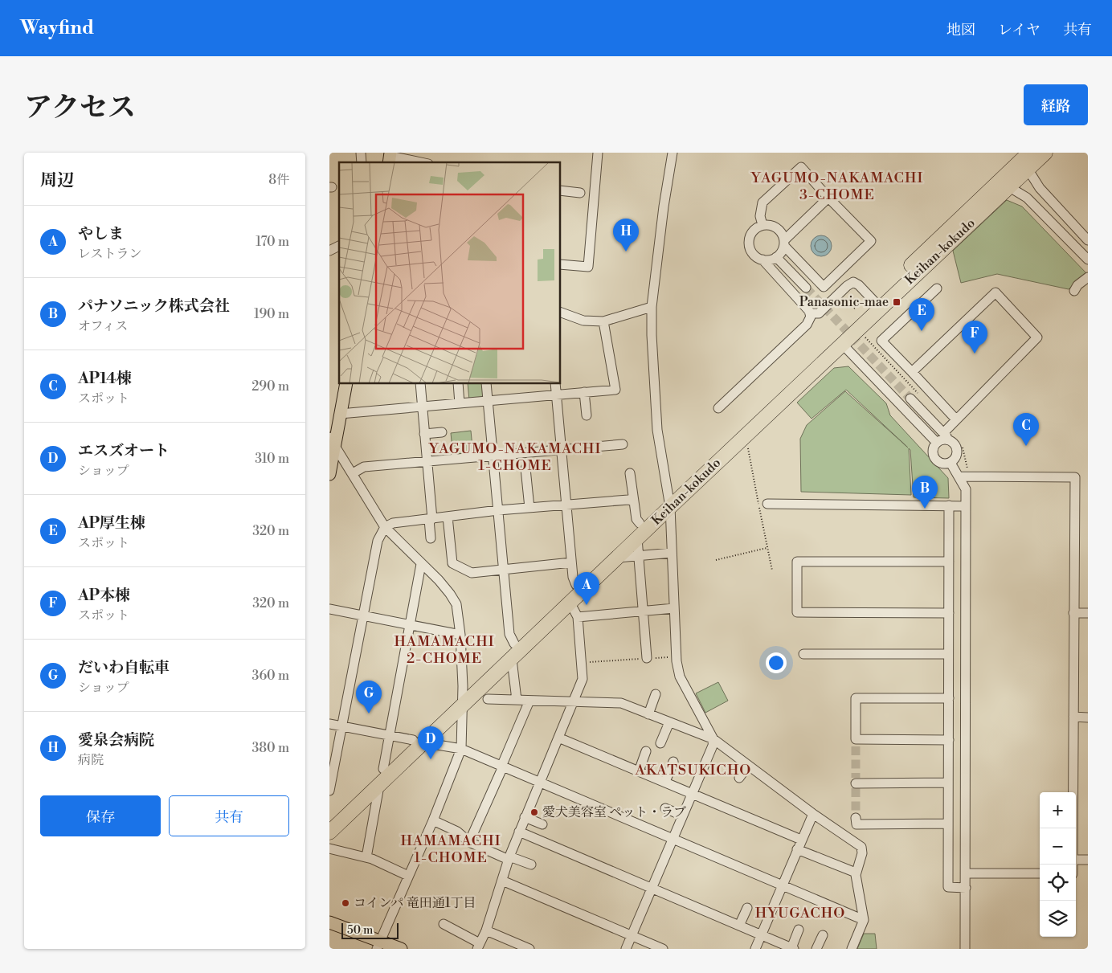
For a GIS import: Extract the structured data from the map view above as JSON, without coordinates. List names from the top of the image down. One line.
{"streets":{"highway":["Keihan-kokudo"]},"districts":["YAGUMO-NAKAMACHI 3-CHOME","YAGUMO-NAKAMACHI 1-CHOME","HAMAMACHI 2-CHOME","AKATSUKICHO","HAMAMACHI 1-CHOME","HYUGACHO"],"places":{"transit":["Panasonic-mae"],"other":["愛犬美容室 ペット・ラブ","コインパ 竜田通1丁目"]},"scale_bar":"50 m","page":{"header":"Wayfind","nav":["地図","レイヤ","共有"],"title":"アクセス","buttons":["経路",["保存","共有"]],"heading":["周辺","8件"],"list":[{"mark":"A","name":"やしま","note":"レストラン","value":"170 m"},{"mark":"B","name":"パナソニック株式会社","note":"オフィス","value":"190 m"},{"mark":"C","name":"AP14棟","note":"スポット","value":"290 m"},{"mark":"D","name":"エスズオート","note":"ショップ","value":"310 m"},{"mark":"E","name":"AP厚生棟","note":"スポット","value":"320 m"},{"mark":"F","name":"AP本棟","note":"スポット","value":"320 m"},{"mark":"G","name":"だいわ自転車","note":"ショップ","value":"360 m"},{"mark":"H","name":"愛泉会病院","note":"病院","value":"380 m"}],"pins":["H","E","F","C","B","A","G","D"],"map_buttons":["+","−"],"scale":"50 m"}}
